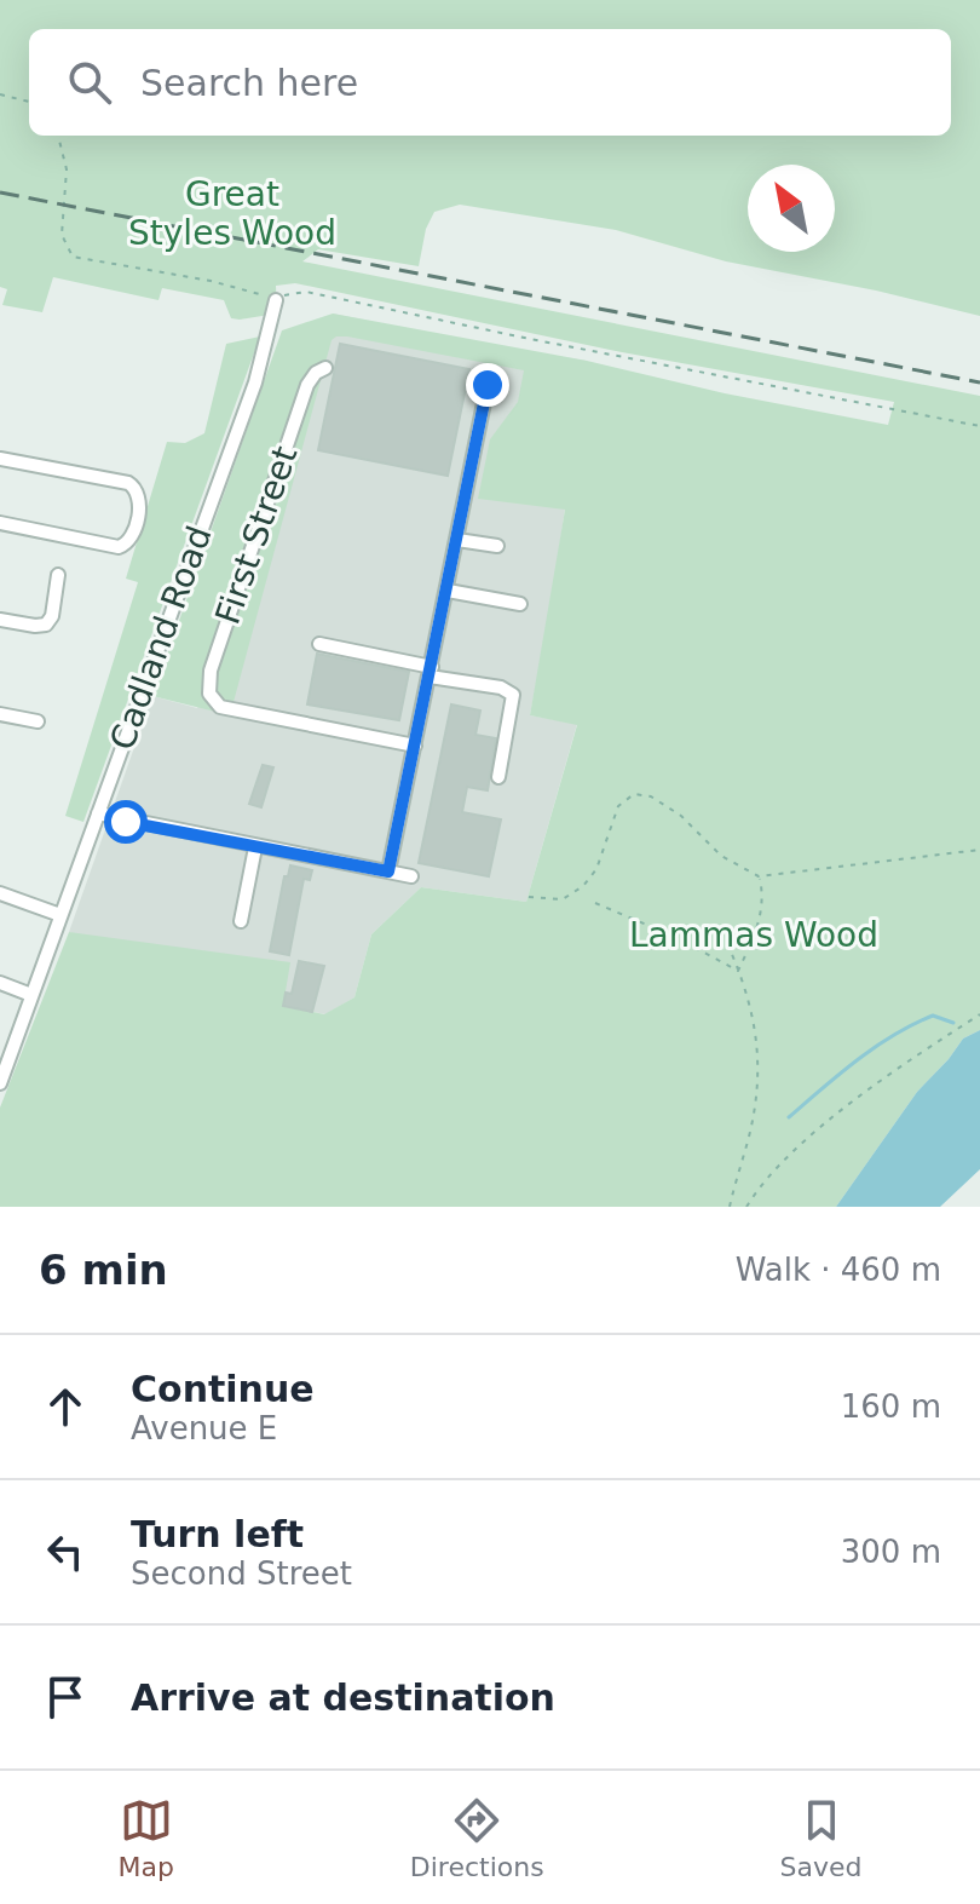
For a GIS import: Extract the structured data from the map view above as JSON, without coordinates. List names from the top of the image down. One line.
{"streets":{"street":["First Street","Cadland Road"]},"parks":["Great Styles Wood","Lammas Wood"],"north":"top left","page":{"search":"Search here","heading":["6 min","Walk · 460 m"],"list":[["Continue","Avenue E","160 m"],["Turn left","Second Street","300 m"],"Arrive at destination"],"nav":["Map","Directions","Saved"]}}
